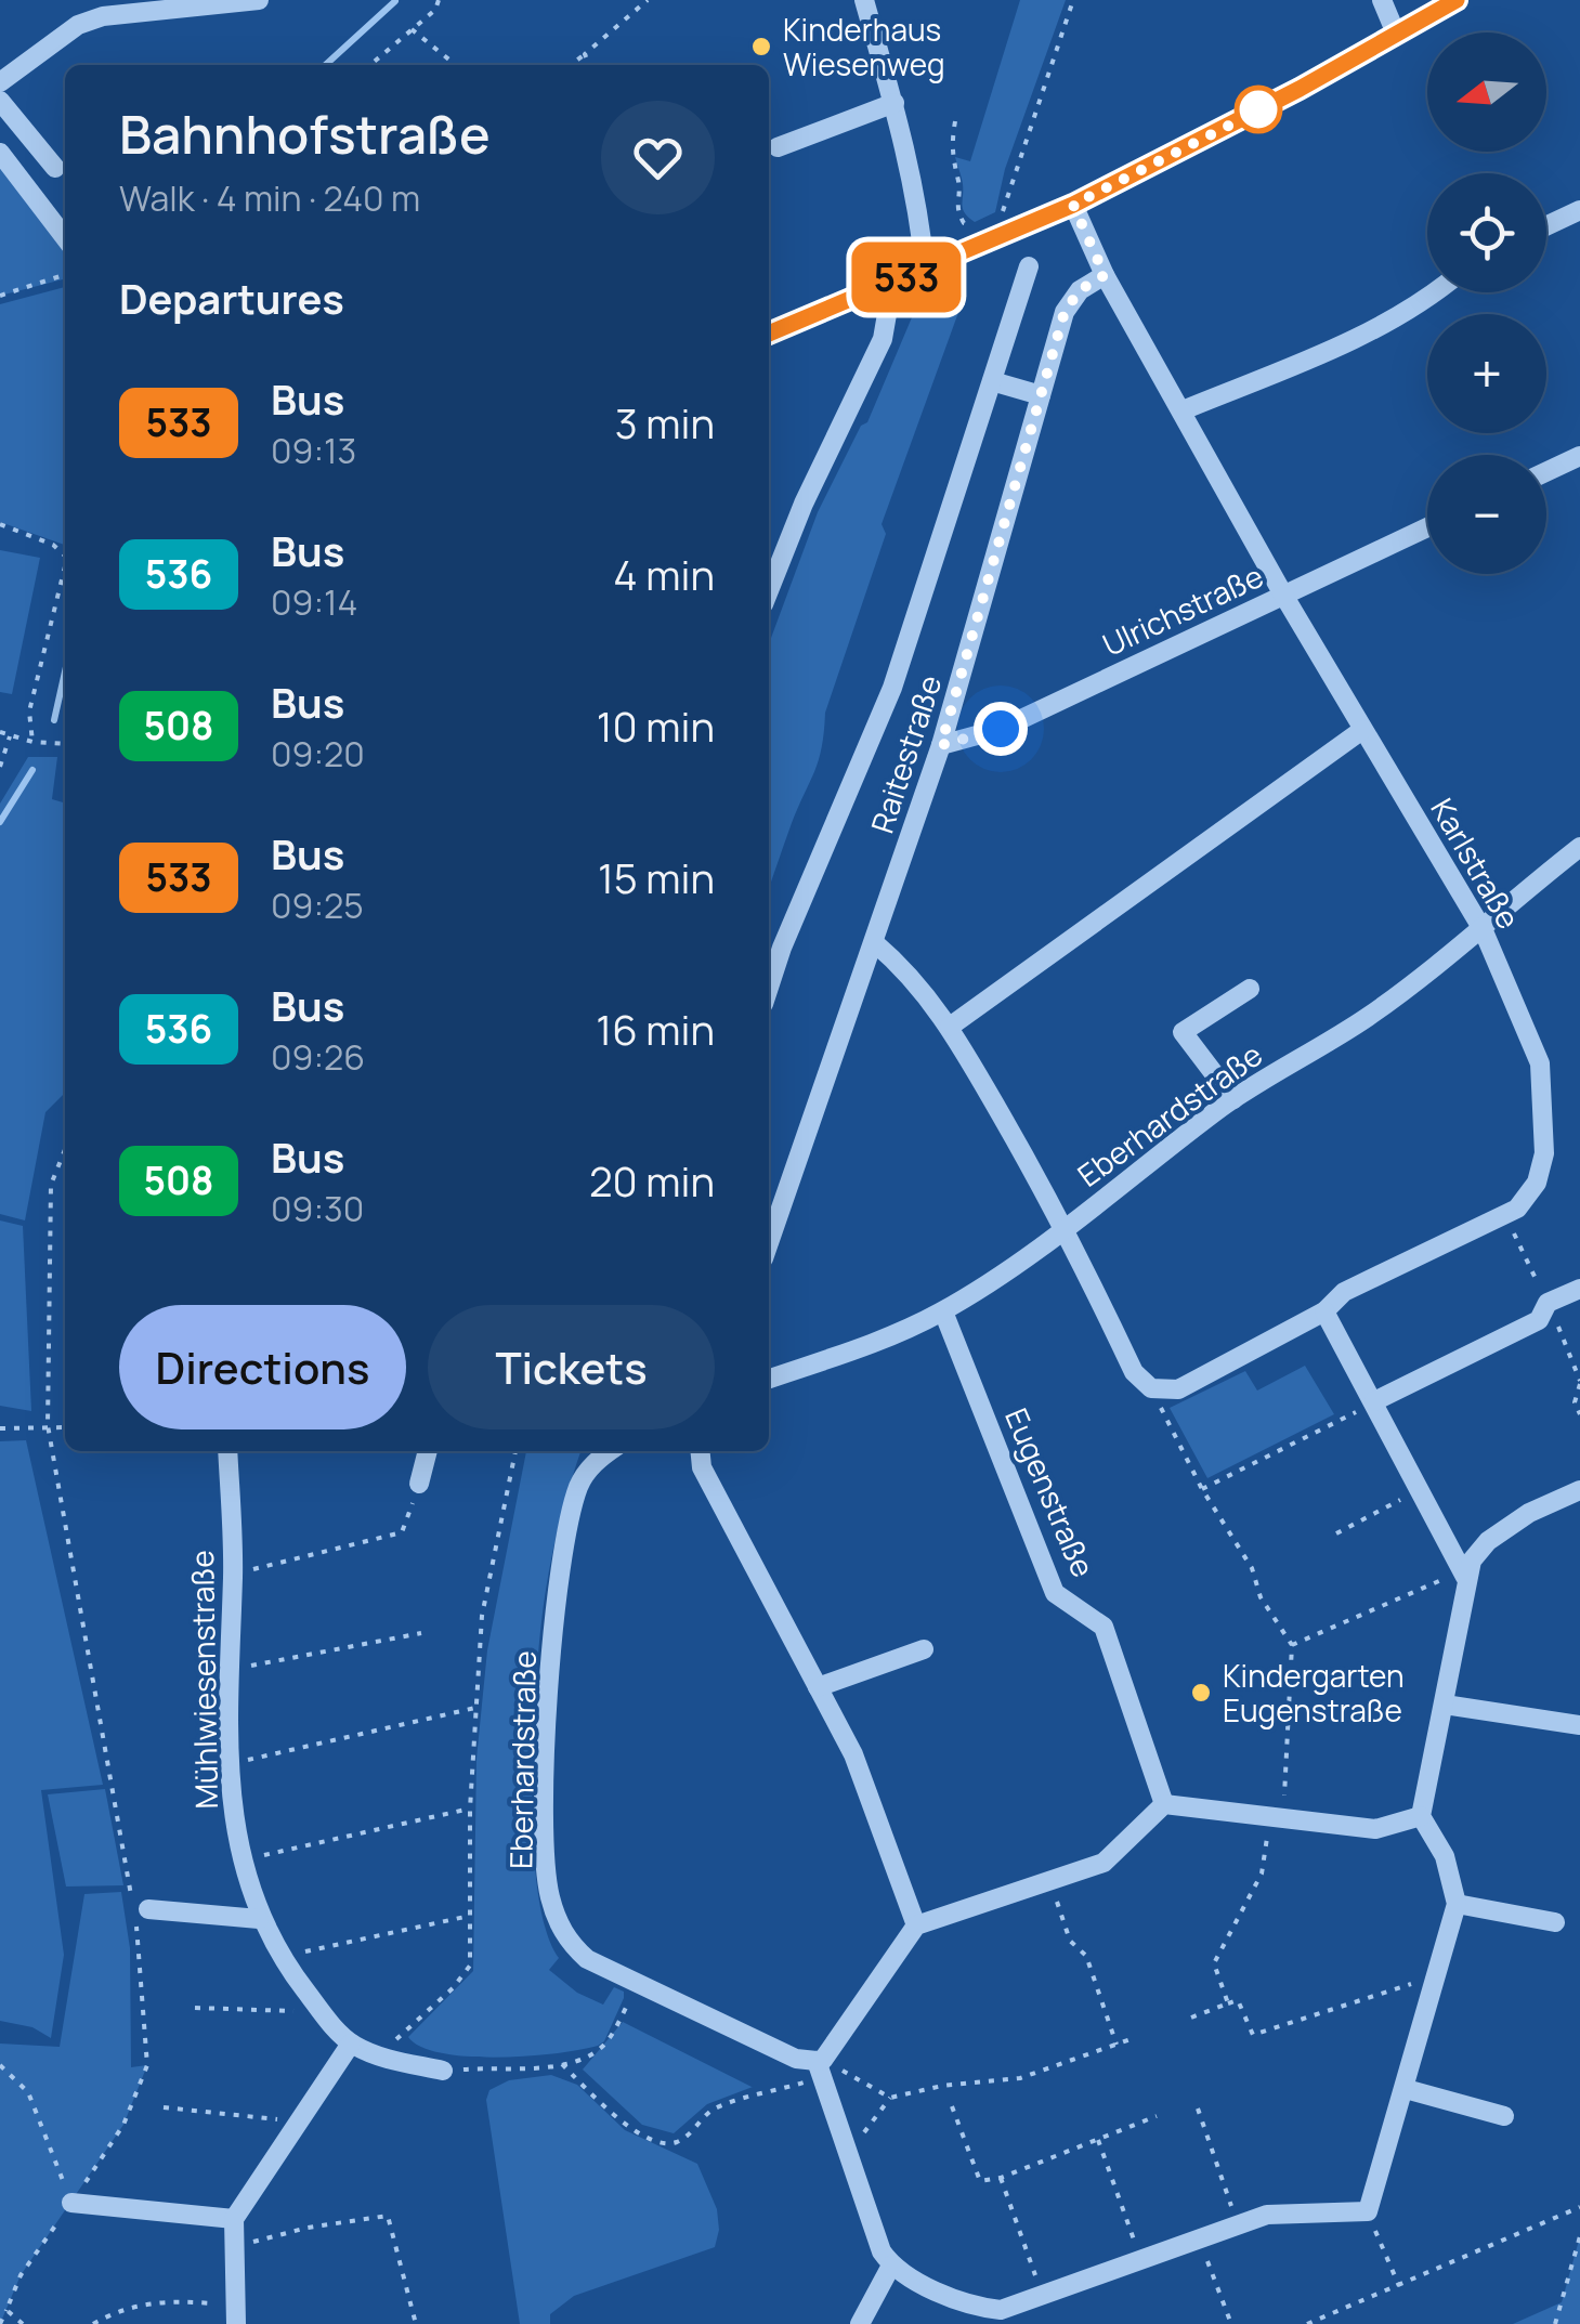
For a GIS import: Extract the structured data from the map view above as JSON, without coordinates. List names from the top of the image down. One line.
{"streets":{"street":["Ulrichstraße","Raitestraße","Karlstraße","Eberhardstraße","Eugenstraße","Mühlwiesenstraße"]},"crossings":[["Ulrichstraße","Raitestraße"],["Ulrichstraße","Karlstraße"],["Raitestraße","Karlstraße"],["Karlstraße","Eberhardstraße"],["Eberhardstraße","Eugenstraße"]],"places":["Kinderhaus Wiesenweg","Kindergarten Eugenstraße"],"lines":["bus line 533"],"north":"left","page":{"on_map":"533","map_buttons":["+","−"],"heading":[["Bahnhofstraße","Walk · 4 min · 240 m"],"Departures"],"list":[{"mark":"533","name":"Bus","note":"09:13","value":"3 min"},{"mark":"536","name":"Bus","note":"09:14","value":"4 min"},{"mark":"508","name":"Bus","note":"09:20","value":"10 min"},{"mark":"533","name":"Bus","note":"09:25","value":"15 min"},{"mark":"536","name":"Bus","note":"09:26","value":"16 min"},{"mark":"508","name":"Bus","note":"09:30","value":"20 min"}],"buttons":["Directions","Tickets"]}}
